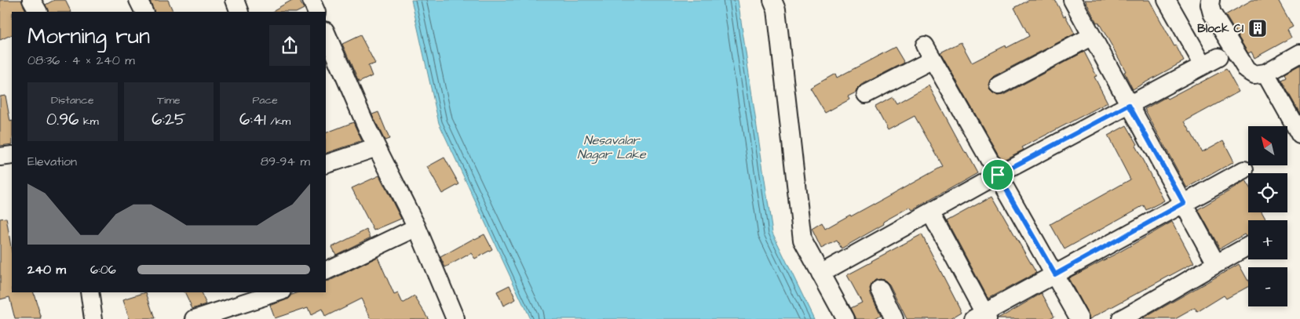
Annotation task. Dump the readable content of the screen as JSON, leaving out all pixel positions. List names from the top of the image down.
{
  "water": ["Nesavalar Nagar Lake"],
  "places": {
    "building": ["Block C1"]
  },
  "north": "top left",
  "page": {
    "heading": ["Morning run", "08:36 · 4 × 240 m"],
    "stats": [
      ["Distance", "0.96 km"],
      ["Time", "6:25"],
      ["Pace", "6:41 /km"]
    ],
    "map_buttons": ["+", "−"],
    "chart": ["Elevation", "89–94 m"],
    "list": [
      {
        "name": "240 m",
        "note": "6:06"
      }
    ]
  }
}
